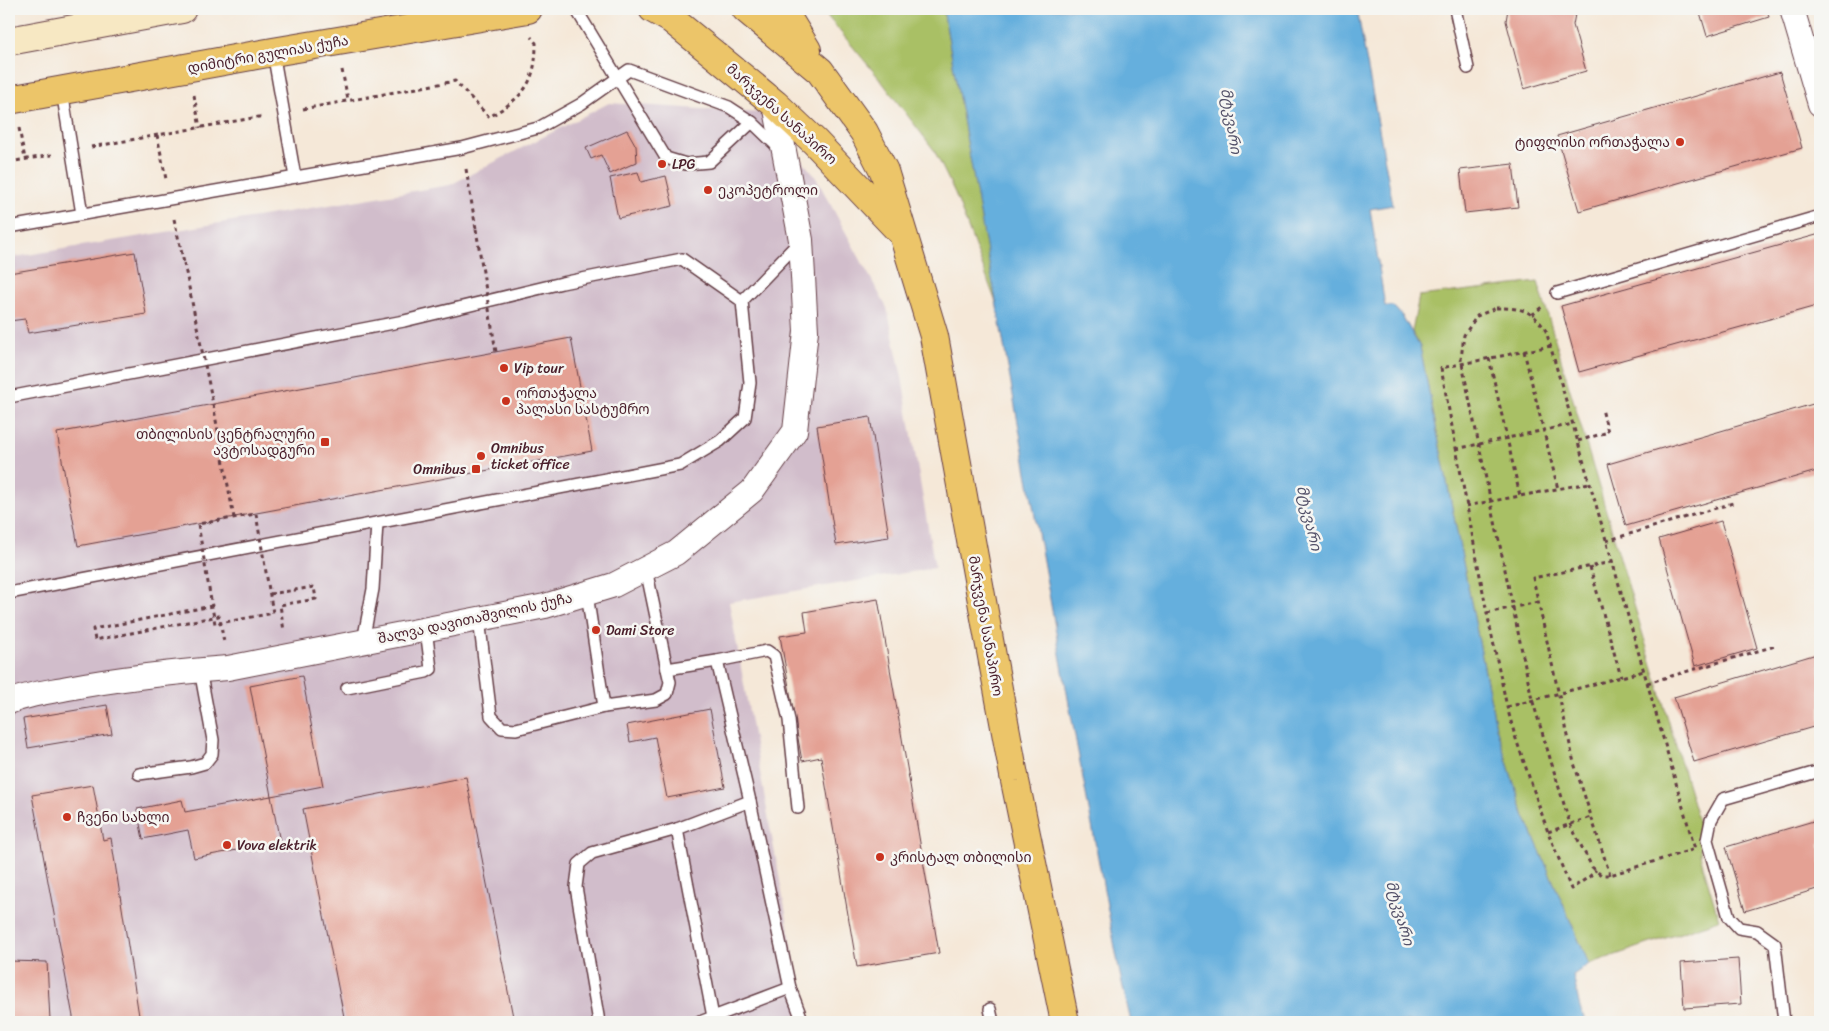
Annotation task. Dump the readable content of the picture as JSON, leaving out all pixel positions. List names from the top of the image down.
{
  "streets": {
    "highway": ["დიმიტრი გულიას ქუჩა", "მარჯვენა სანაპირო"],
    "street": ["შალვა დავითაშვილის ქუჩა"]
  },
  "crossings": [
    ["მარჯვენა სანაპირო", "შალვა დავითაშვილის ქუჩა"]
  ],
  "water": ["მტკვარი"],
  "places": {
    "other": [
      "ტიფლისი ორთაჭალა",
      "LPG",
      "ეკოპეტროლი",
      "Vip tour",
      "ორთაჭალა პალასი სასტუმრო",
      "Omnibus ticket office",
      "Dami Store",
      "ჩვენი სახლი",
      "Vova elektrik",
      "კრისტალ თბილისი"
    ],
    "transit": ["თბილისის ცენტრალური ავტოსადგური", "Omnibus"]
  }
}
